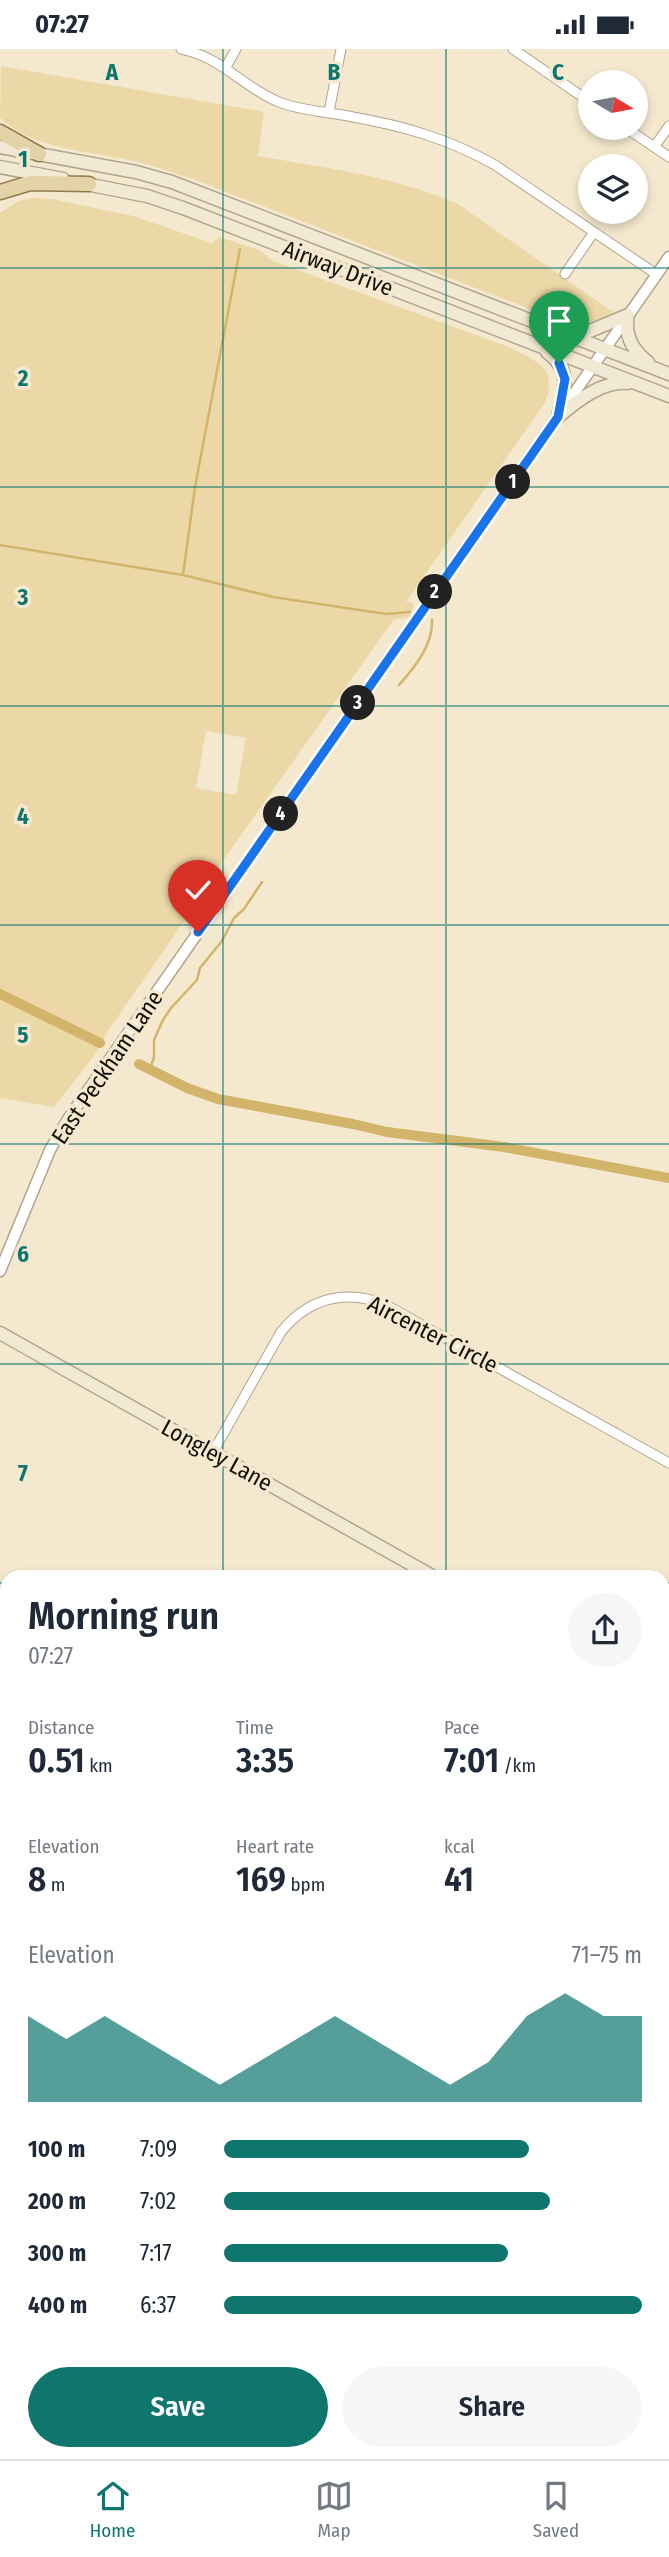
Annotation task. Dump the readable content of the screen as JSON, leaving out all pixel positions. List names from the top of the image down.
{
  "streets": {
    "main road": ["Airway Drive", "Longley Lane"],
    "street": ["East Peckham Lane", "Aircenter Circle"]
  },
  "crossings": [
    ["Airway Drive", "East Peckham Lane"],
    ["Aircenter Circle", "Longley Lane"]
  ],
  "north": "right",
  "page": {
    "status": "07:27",
    "pins": [
      "1",
      "2",
      "3",
      "4"
    ],
    "heading": ["Morning run", "07:27"],
    "stats": [
      ["Distance", "0.51 km"],
      ["Time", "3:35"],
      ["Pace", "7:01 /km"],
      ["Elevation", "8 m"],
      ["Heart rate", "169 bpm"],
      ["kcal", "41"]
    ],
    "chart": ["Elevation", "71–75 m"],
    "list": [
      {
        "name": "100 m",
        "note": "7:09"
      },
      {
        "name": "200 m",
        "note": "7:02"
      },
      {
        "name": "300 m",
        "note": "7:17"
      },
      {
        "name": "400 m",
        "note": "6:37"
      }
    ],
    "buttons": ["Save", "Share"],
    "tabs": ["Home", "Map", "Saved"]
  },
  "grid": {
    "columns": ["A", "B", "C"],
    "rows": [
      "1",
      "2",
      "3",
      "4",
      "5",
      "6",
      "7"
    ]
  }
}
